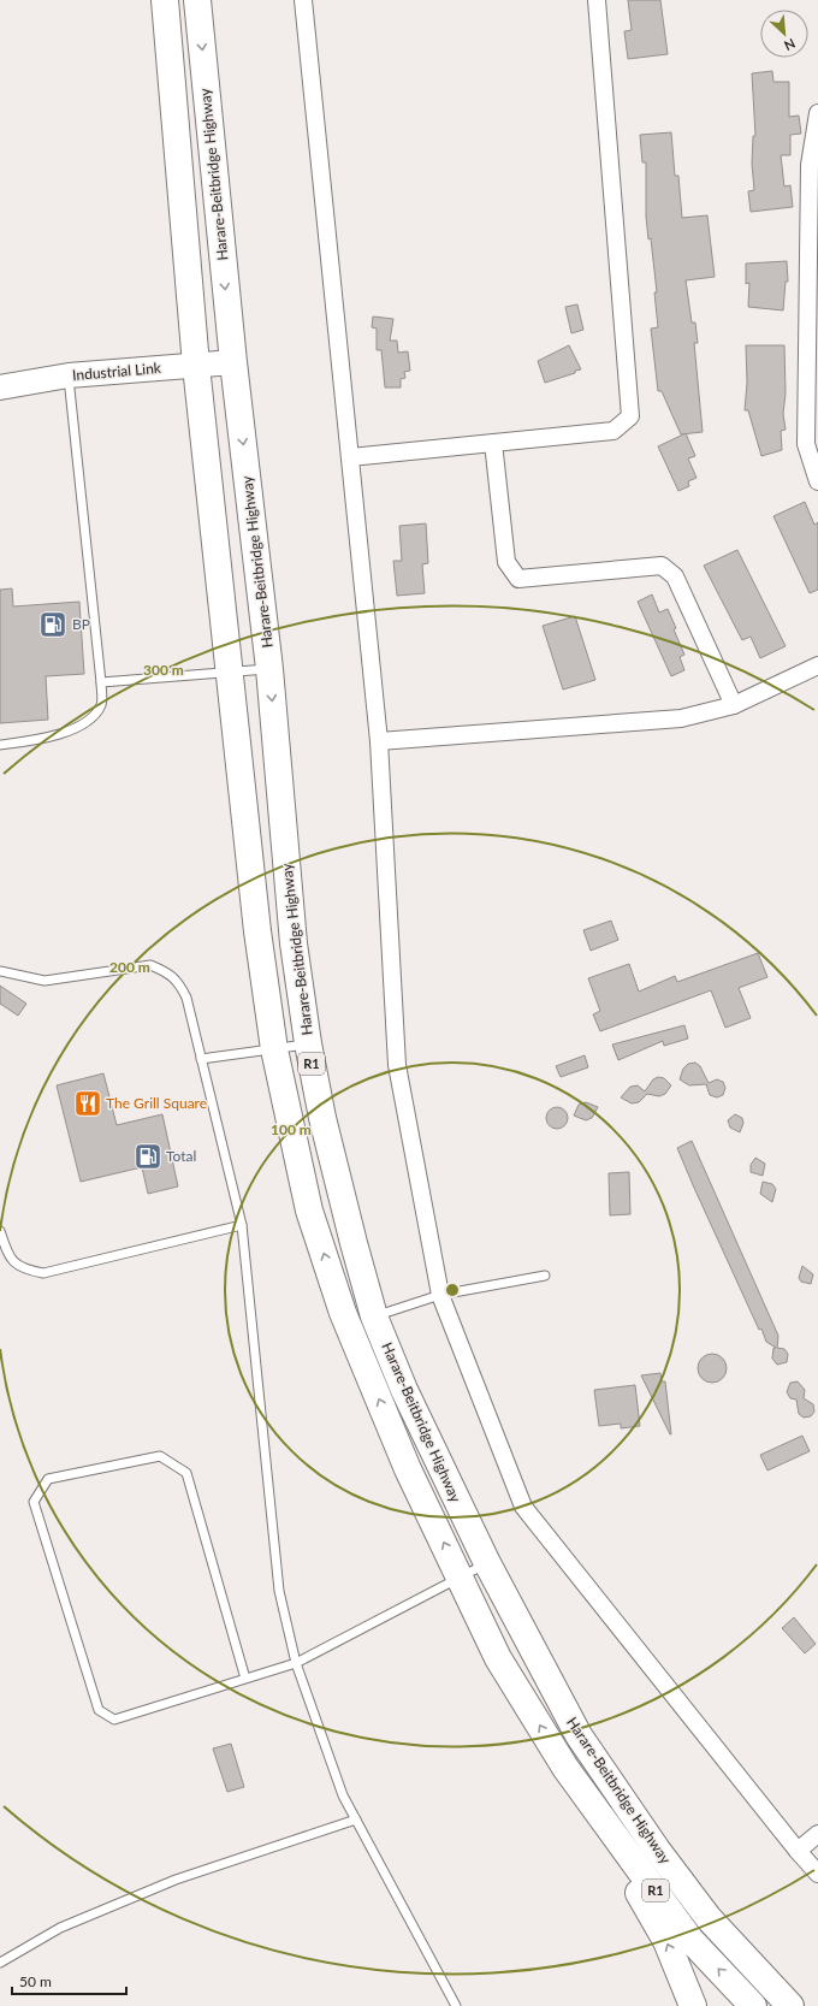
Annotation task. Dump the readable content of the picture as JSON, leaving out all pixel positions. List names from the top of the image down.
{
  "streets": {
    "highway": ["Harare-Beitbridge Highway", "R1"],
    "street": ["Industrial Link"]
  },
  "crossings": [
    ["Harare-Beitbridge Highway", "Industrial Link"],
    ["Harare-Beitbridge Highway", "R1"]
  ],
  "places": {
    "fuel station": ["BP", "Total"],
    "restaurant": ["The Grill Square"]
  },
  "scale_bar": "50 m",
  "north": "bottom right",
  "rings": ["300 m", "200 m", "100 m"]
}
